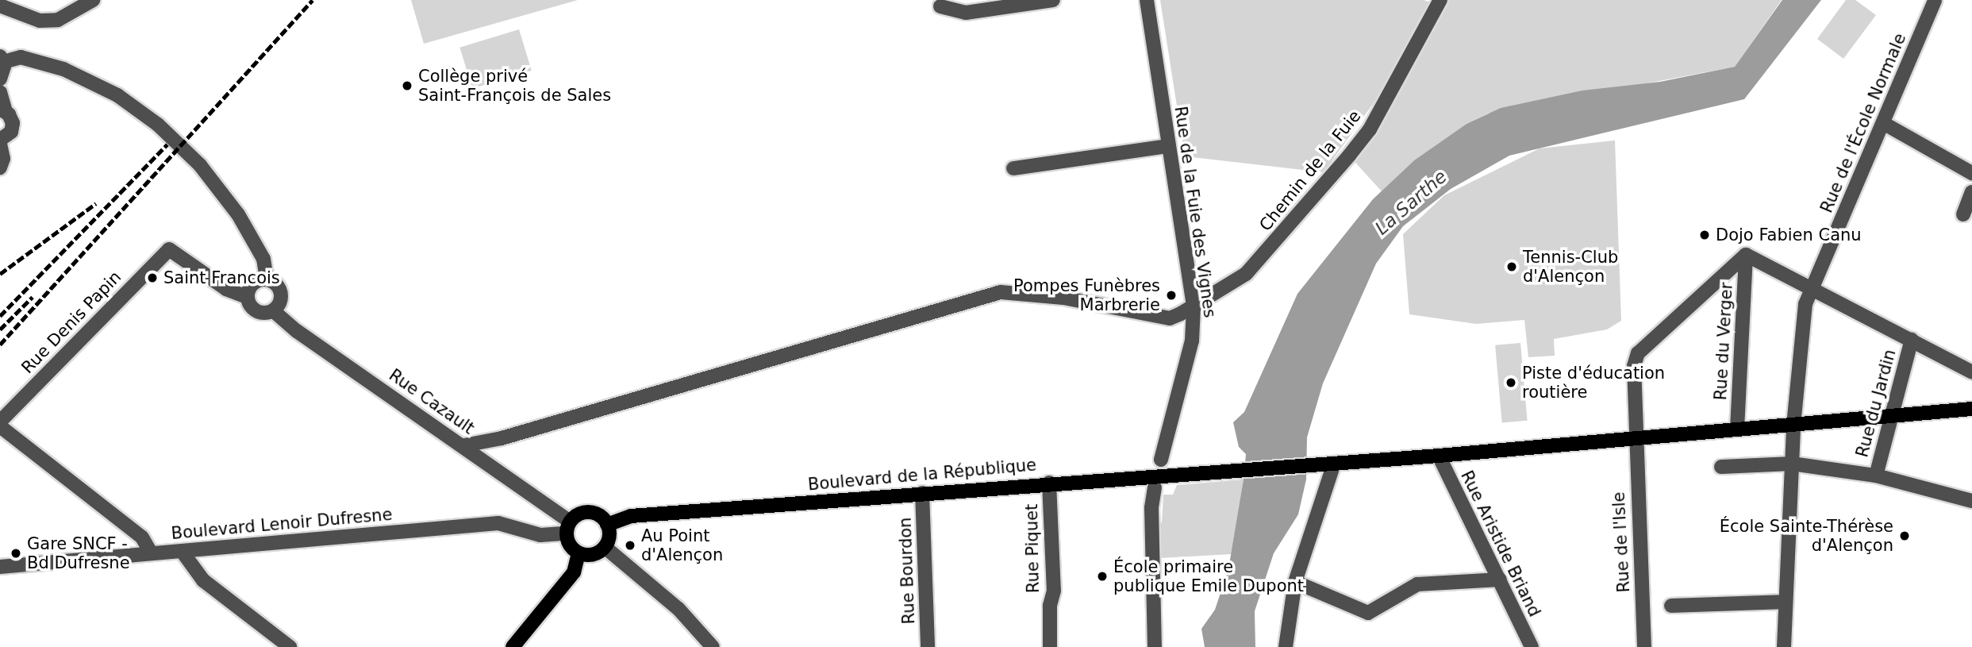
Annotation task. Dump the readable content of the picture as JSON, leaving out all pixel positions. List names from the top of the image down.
{
  "streets": {
    "main road": ["Boulevard de la République"],
    "street": [
      "Rue de l'École Normale",
      "Chemin de la Fuie",
      "Rue de la Fuie des Vignes",
      "Rue Denis Papin",
      "Rue du Verger",
      "Rue Cazault",
      "Rue du Jardin",
      "Boulevard Lenoir Dufresne",
      "Rue de l'Isle",
      "Rue Aristide Briand",
      "Rue Piquet",
      "Rue Bourdon"
    ]
  },
  "crossings": [
    ["Chemin de la Fuie", "Rue de la Fuie des Vignes"],
    ["Chemin de la Fuie", "Rue Cazault"],
    ["Rue Denis Papin", "Rue Cazault"],
    ["Rue du Verger", "Rue de l'Isle"],
    ["Rue Cazault", "Boulevard de la République"],
    ["Rue Cazault", "Boulevard Lenoir Dufresne"],
    ["Boulevard de la République", "Boulevard Lenoir Dufresne"],
    ["Boulevard de la République", "Rue Piquet"],
    ["Boulevard de la République", "Rue Bourdon"]
  ],
  "water": ["La Sarthe"],
  "places": [
    "Collège privé Saint-François de Sales",
    "Dojo Fabien Canu",
    "Tennis-Club d'Alençon",
    "Saint Francois",
    "Pompes Funèbres Marbrerie",
    "Piste d'éducation routière",
    "École Sainte-Thérèse d'Alençon",
    "Au Point d'Alençon",
    "Gare SNCF - Bd Dufresne",
    "École primaire publique Emile Dupont"
  ]
}
